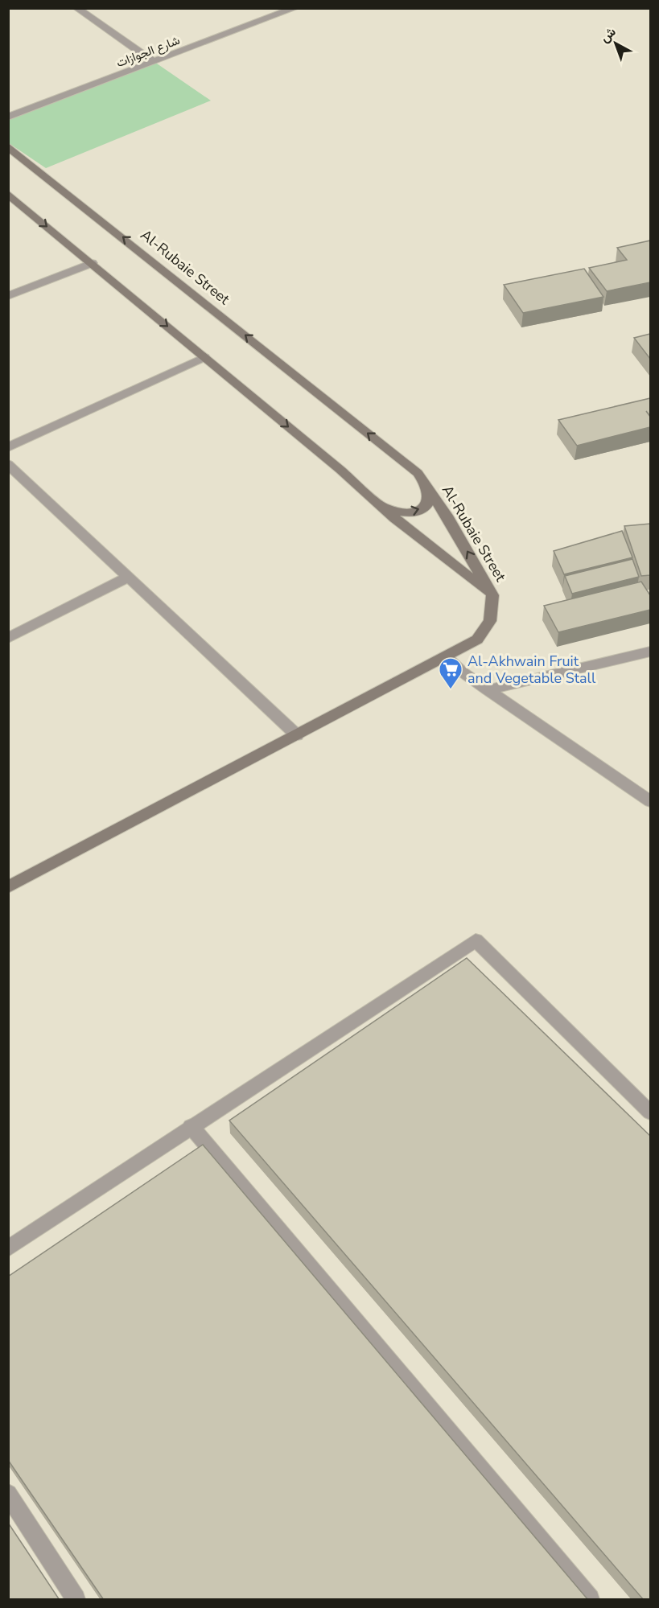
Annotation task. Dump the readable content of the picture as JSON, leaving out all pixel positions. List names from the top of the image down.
{
  "streets": {
    "street": ["شارع الجوازات", "Al-Rubaie Street"]
  },
  "places": {
    "supermarket": ["Al-Akhwain Fruit and Vegetable Stall"]
  },
  "north": "top left"
}
